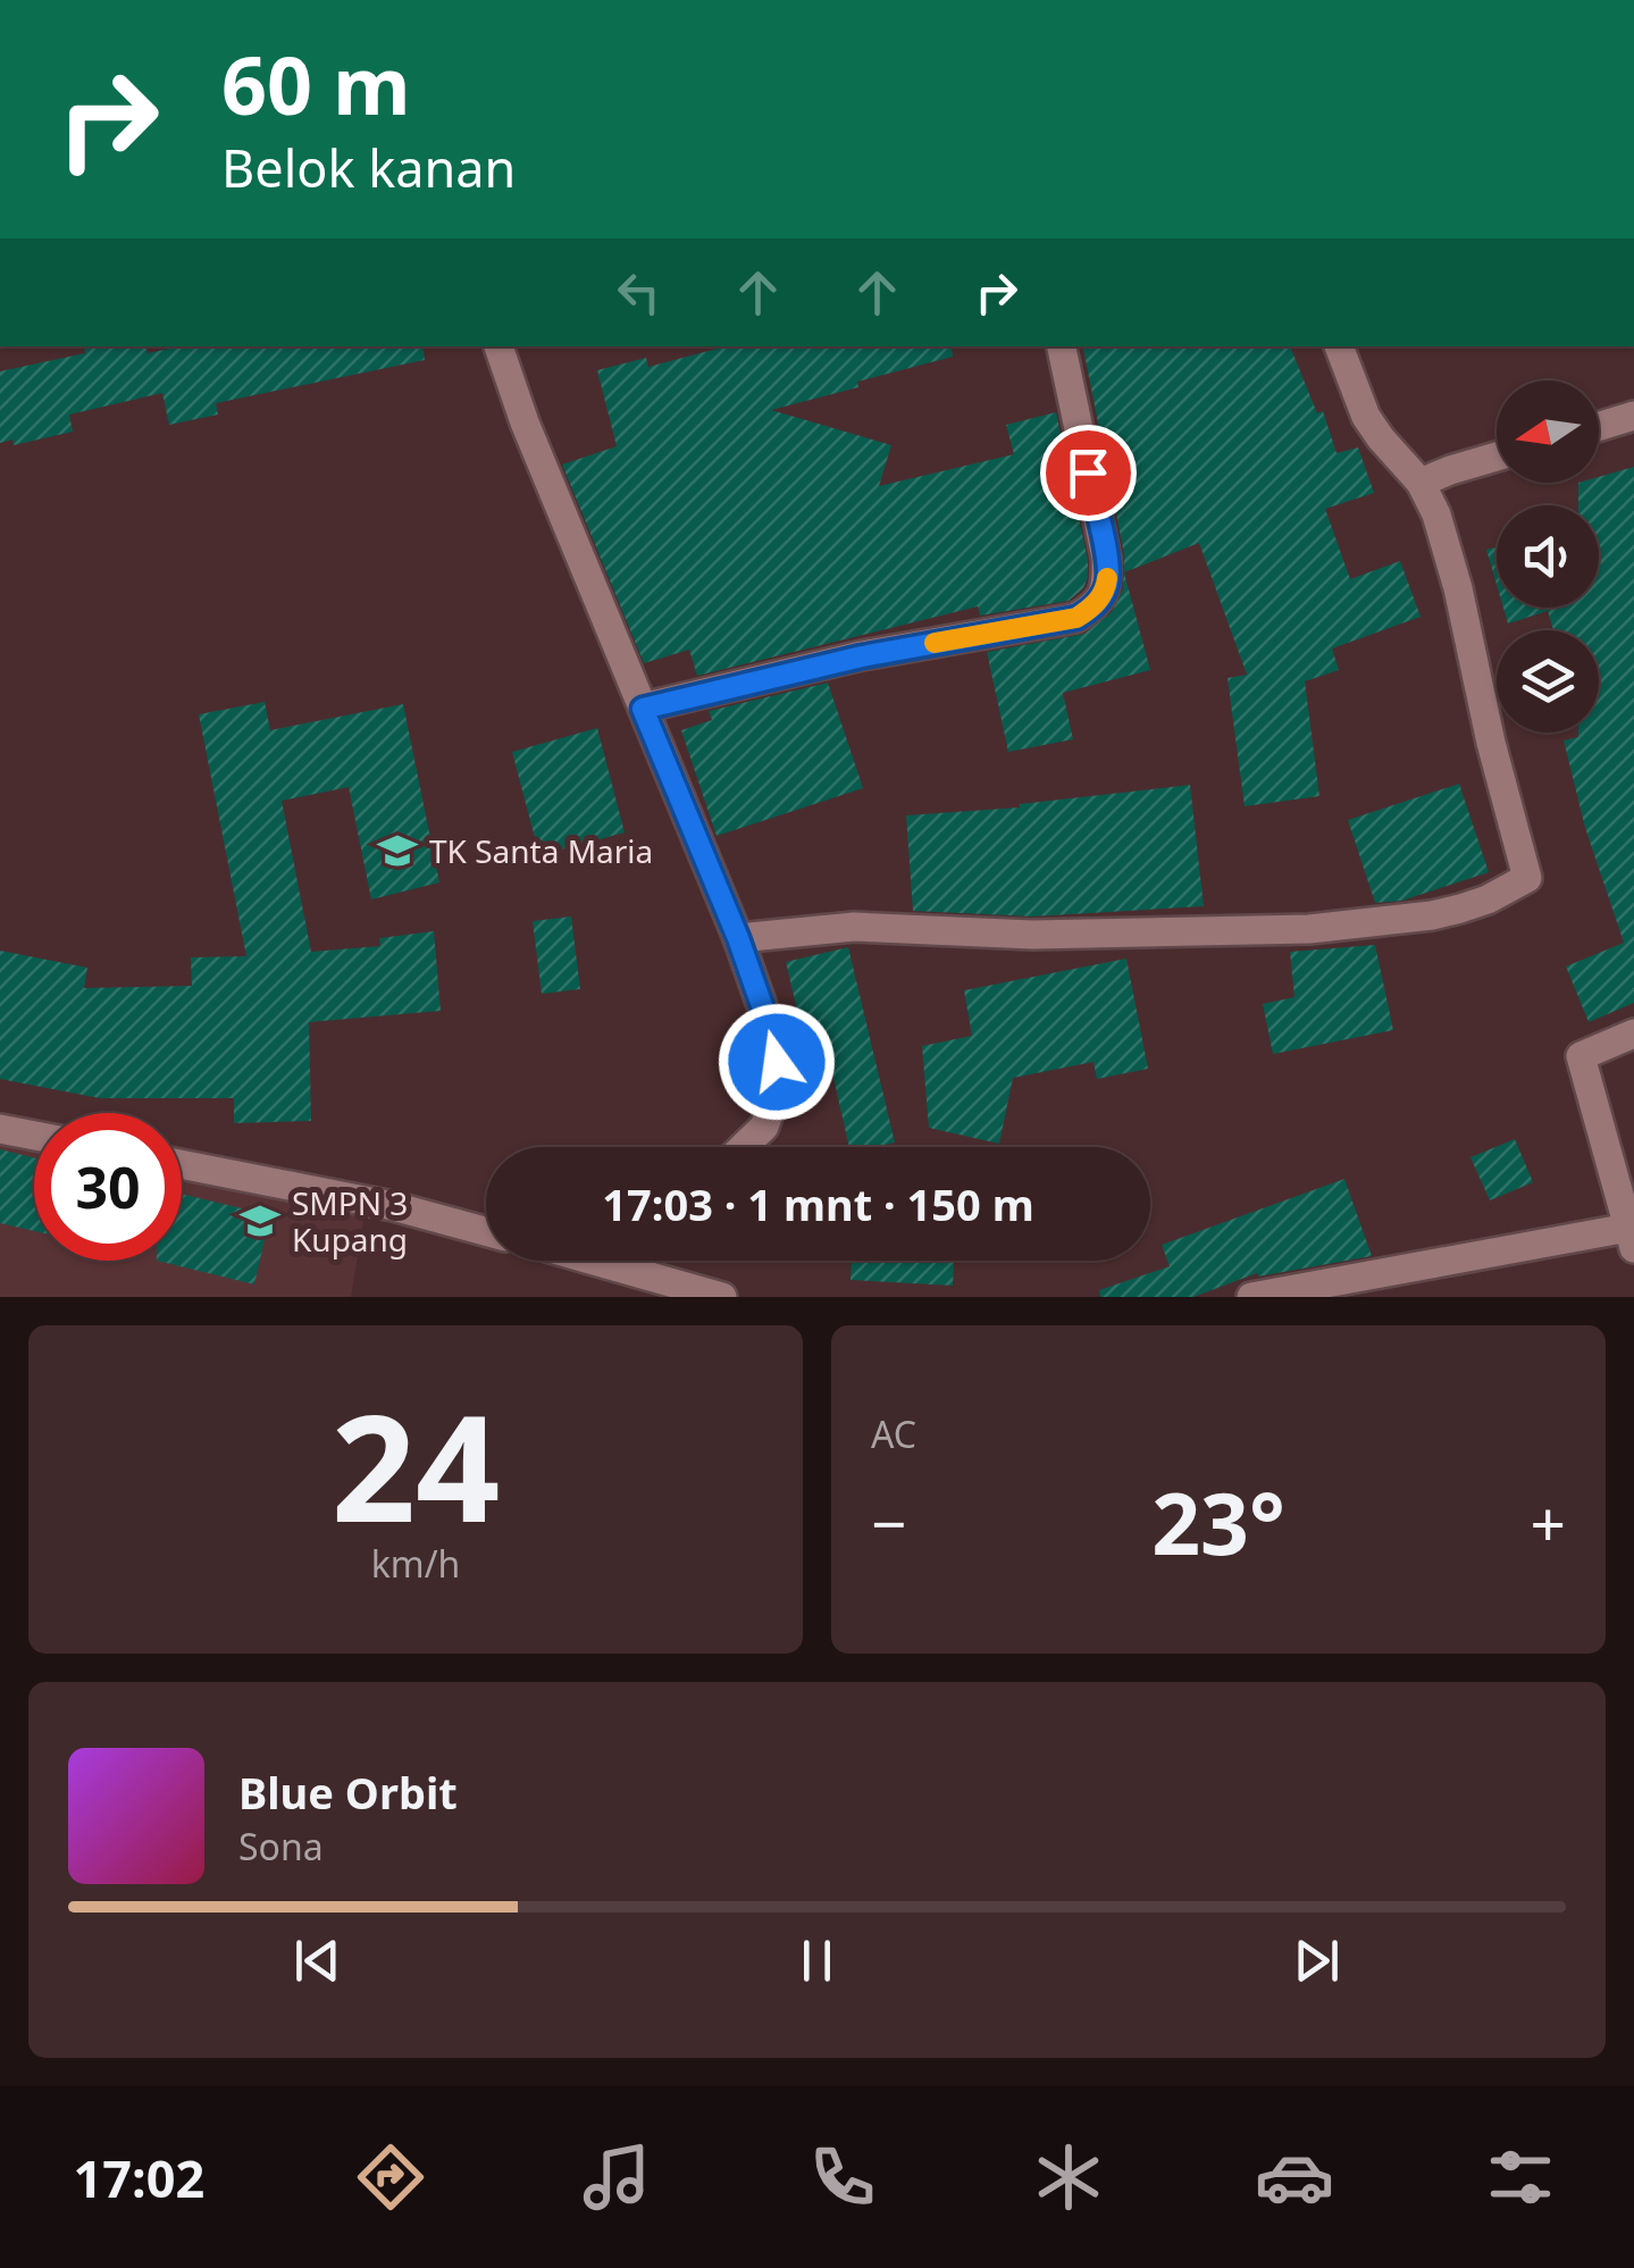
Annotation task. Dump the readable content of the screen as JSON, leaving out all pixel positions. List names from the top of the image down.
{
  "places": {
    "school or university": ["TK Santa Maria", "SMPN 3 Kupang"]
  },
  "north": "left",
  "page": {
    "turn": ["60 m", "Belok kanan"],
    "limit": "30",
    "trip": "17:03 · 1 mnt · 150 m",
    "tile": [
      ["24", "km/h"],
      "AC"
    ],
    "heat": ["−", "23°", "+"],
    "song": ["Blue Orbit", "Sona"],
    "tabs": "17:02"
  }
}
